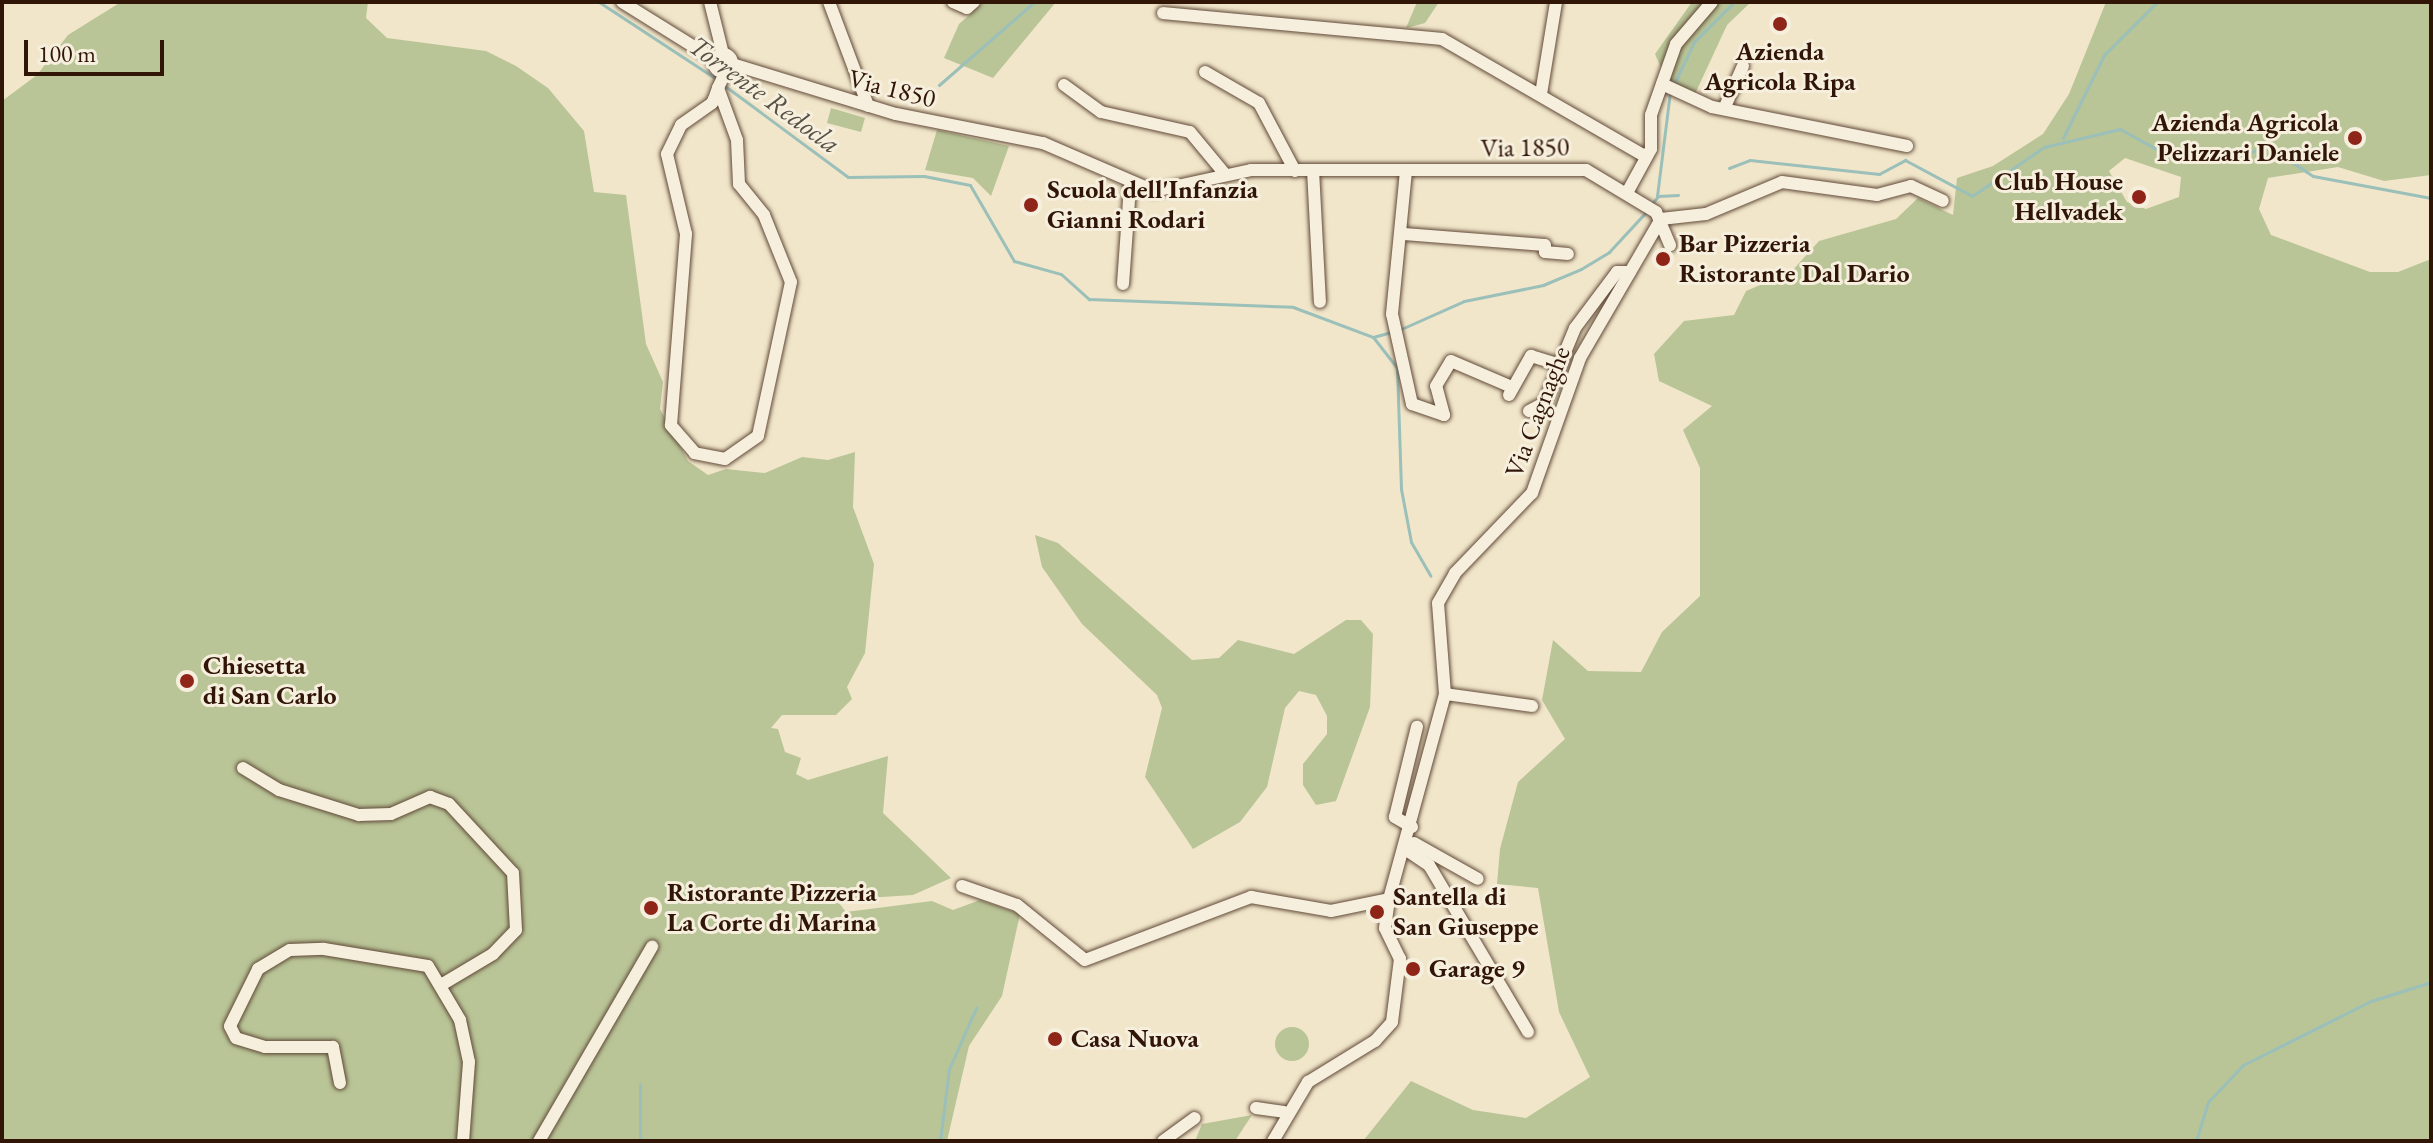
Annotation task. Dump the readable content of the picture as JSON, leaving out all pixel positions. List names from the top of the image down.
{
  "streets": {
    "street": ["Via 1850", "Via Cagnaghe"]
  },
  "crossings": [
    ["Via 1850", "Via Cagnaghe"]
  ],
  "water": ["Torrente Redocla"],
  "places": [
    "Azienda Agricola Ripa",
    "Azienda Agricola Pelizzari Daniele",
    "Club House Hellvadek",
    "Scuola dell'Infanzia Gianni Rodari",
    "Bar Pizzeria Ristorante Dal Dario",
    "Chiesetta di San Carlo",
    "Ristorante Pizzeria La Corte di Marina",
    "Santella di San Giuseppe",
    "Garage 9",
    "Casa Nuova"
  ],
  "scale_bar": "100 m"
}
